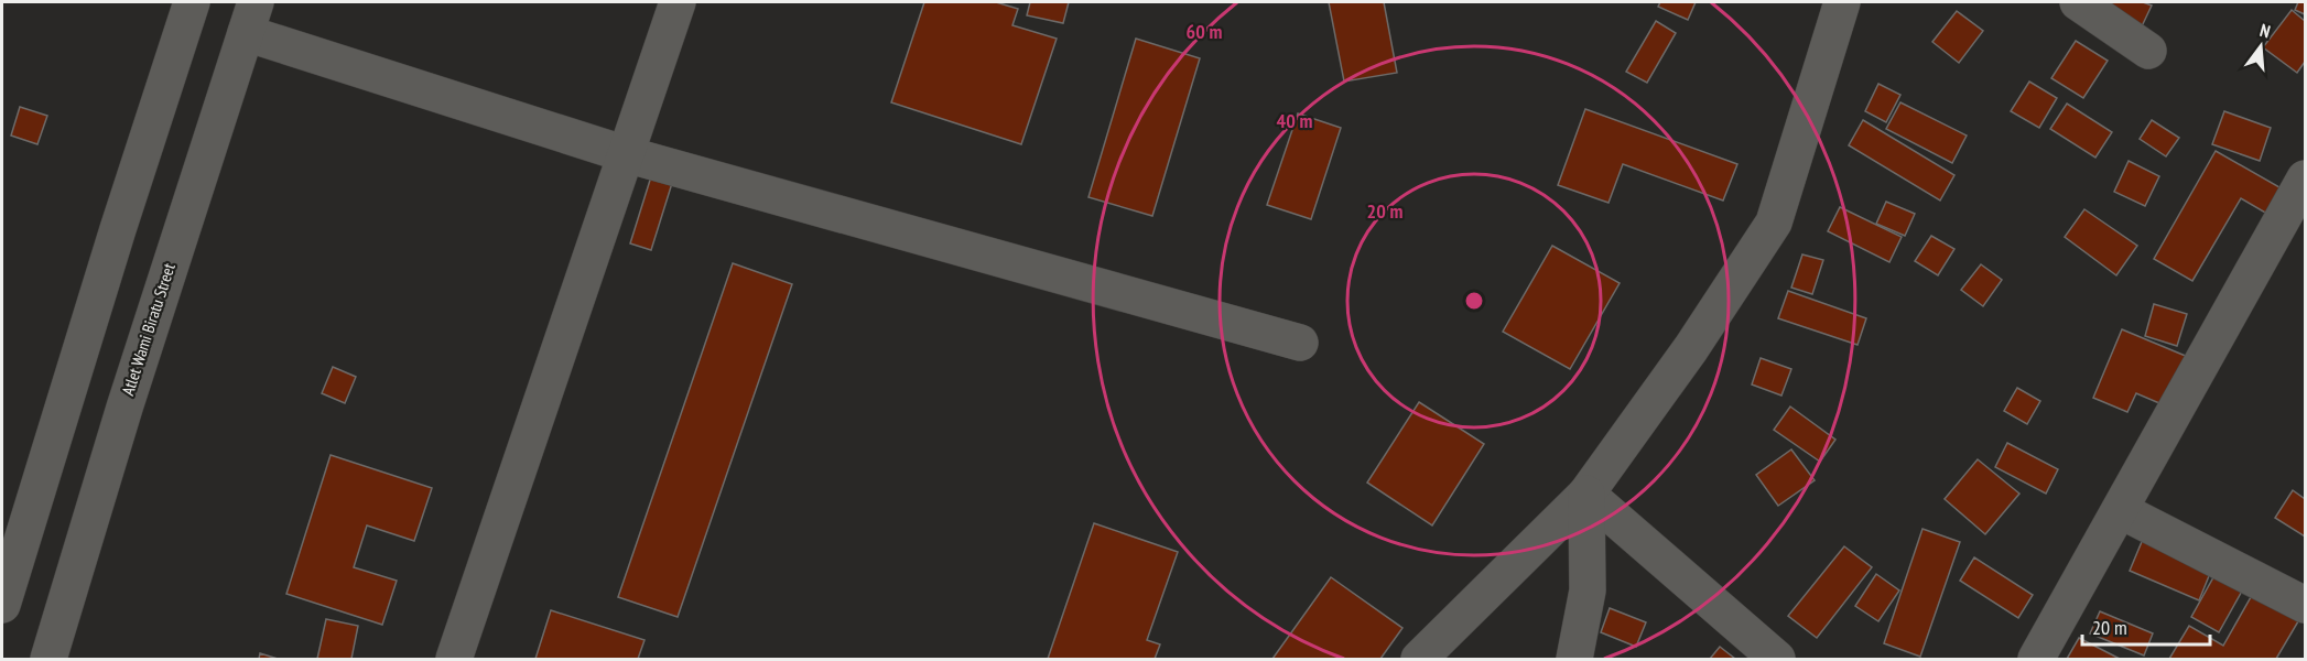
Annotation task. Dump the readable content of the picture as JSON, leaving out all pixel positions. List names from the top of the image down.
{
  "streets": {
    "street": ["Atlet Wami Biratu Street"]
  },
  "scale_bar": "20 m",
  "north": "top",
  "rings": ["60 m", "40 m", "20 m"]
}
